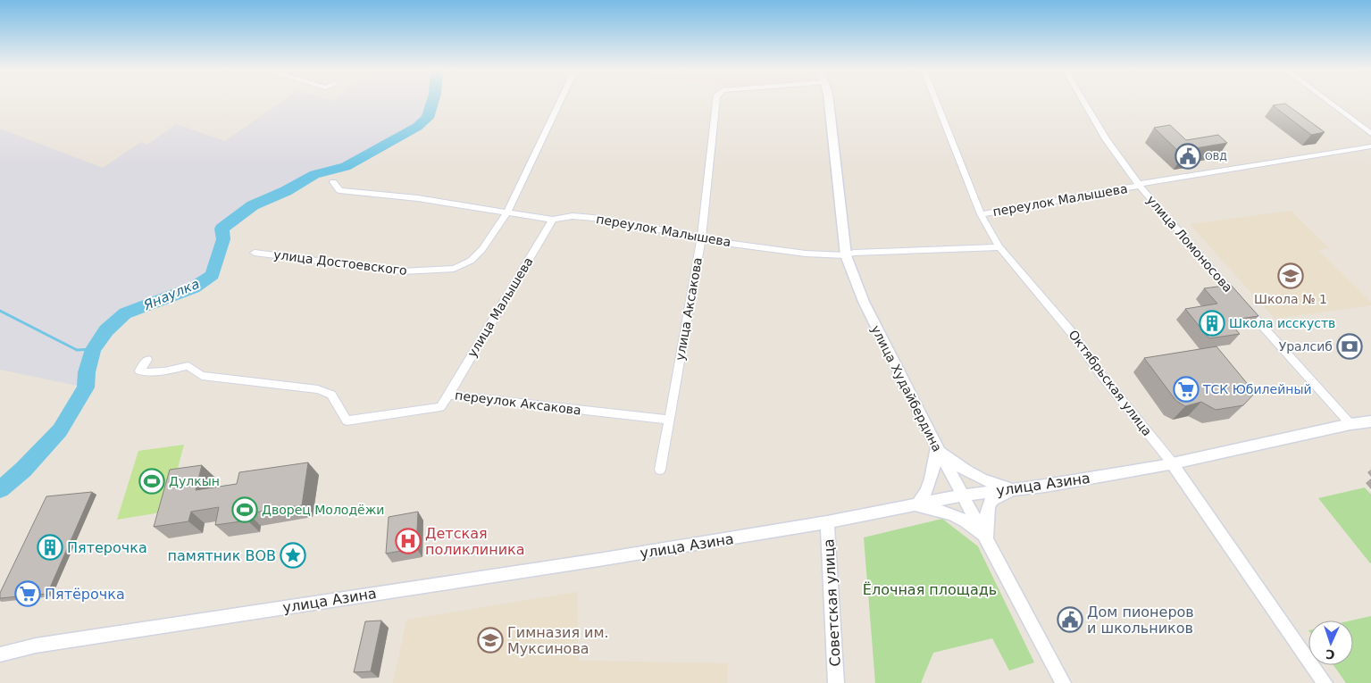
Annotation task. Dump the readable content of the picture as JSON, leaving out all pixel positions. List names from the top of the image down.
{
  "streets": {
    "street": [
      "переулок Малышева",
      "улица Ломоносова",
      "улица Достоевского",
      "улица Малышева",
      "улица Аксакова",
      "Октябрьская улица",
      "улица Худайбердина",
      "переулок Аксакова",
      "улица Азина",
      "Советская улица"
    ]
  },
  "crossings": [
    ["переулок Малышева", "улица Ломоносова"],
    ["переулок Малышева", "улица Достоевского"],
    ["переулок Малышева", "улица Малышева"],
    ["переулок Малышева", "улица Аксакова"],
    ["переулок Малышева", "Октябрьская улица"],
    ["переулок Малышева", "улица Худайбердина"],
    ["улица Малышева", "переулок Аксакова"],
    ["улица Аксакова", "переулок Аксакова"],
    ["Октябрьская улица", "улица Азина"],
    ["улица Худайбердина", "улица Азина"],
    ["улица Азина", "Советская улица"]
  ],
  "water": ["Янаулка"],
  "parks": ["Ёлочная площадь"],
  "places": {
    "public building": ["ОВД", "Дом пионеров и школьников"],
    "school or university": ["Школа № 1", "Гимназия им. Муксинова"],
    "building": ["Школа исскуств", "Пятерочка"],
    "bank": ["Уралсиб"],
    "supermarket": ["ТСК Юбилейный", "Пятёрочка"],
    "sports": ["Дулкын", "Дворец Молодёжи"],
    "hospital": ["Детская поликлиника"],
    "place": ["памятник ВОВ"]
  },
  "north": "bottom"
}
